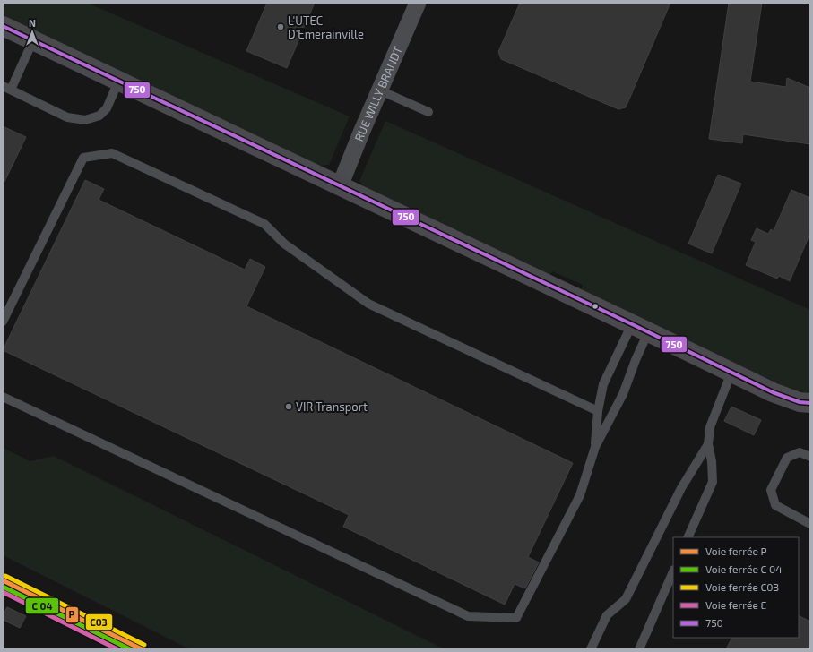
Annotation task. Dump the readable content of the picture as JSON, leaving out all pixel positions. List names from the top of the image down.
{
  "streets": {
    "street": ["RUE WILLY BRANDT"]
  },
  "places": ["L'UTEC D'Emerainville", "VIR Transport"],
  "lines": [
    "transit line 750",
    "rail line C03",
    "rail line P",
    "rail line E"
  ],
  "legend": [
    "Voie ferrée P",
    "Voie ferrée C 04",
    "Voie ferrée C03",
    "Voie ferrée E",
    "750"
  ],
  "north": "top"
}
